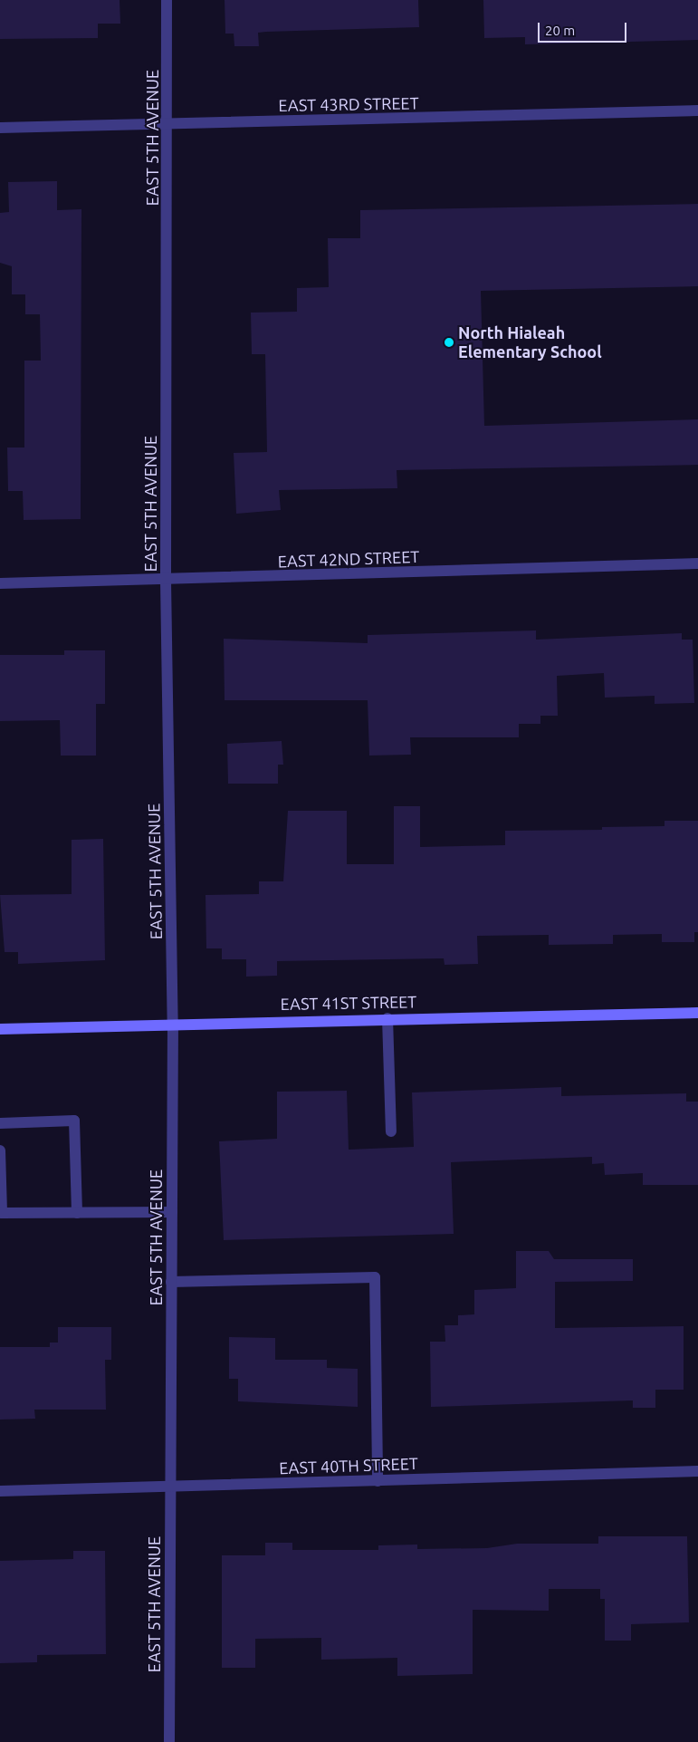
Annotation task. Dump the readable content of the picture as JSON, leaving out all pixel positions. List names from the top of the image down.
{
  "streets": {
    "street": [
      "EAST 43RD STREET",
      "EAST 5TH AVENUE",
      "EAST 42ND STREET",
      "EAST 41ST STREET",
      "EAST 40TH STREET"
    ]
  },
  "crossings": [
    ["EAST 43RD STREET", "EAST 5TH AVENUE"],
    ["EAST 5TH AVENUE", "EAST 42ND STREET"],
    ["EAST 5TH AVENUE", "EAST 41ST STREET"],
    ["EAST 5TH AVENUE", "EAST 40TH STREET"]
  ],
  "places": ["North Hialeah Elementary School"],
  "scale_bar": "20 m"
}
